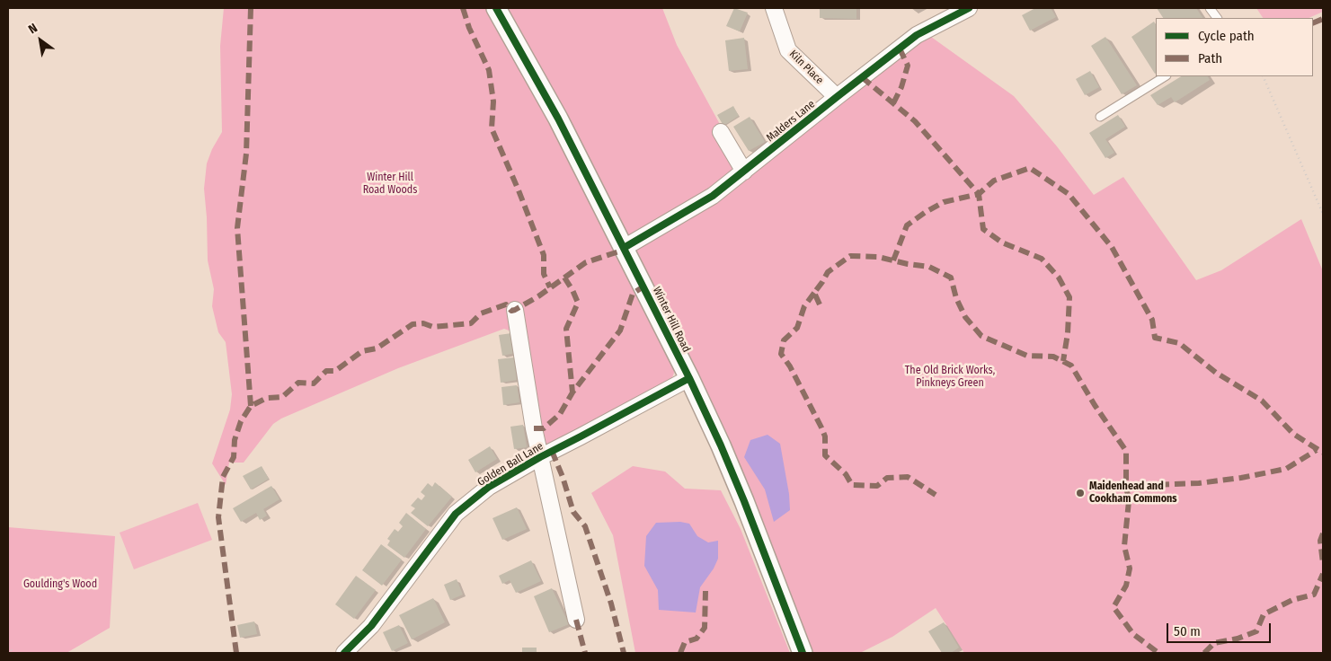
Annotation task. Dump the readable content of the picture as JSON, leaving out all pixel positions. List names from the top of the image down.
{
  "streets": {
    "street": [
      "Kiln Place",
      "Malders Lane",
      "Winter Hill Road",
      "Golden Ball Lane"
    ]
  },
  "crossings": [
    ["Kiln Place", "Malders Lane"],
    ["Malders Lane", "Winter Hill Road"],
    ["Winter Hill Road", "Golden Ball Lane"]
  ],
  "parks": ["Winter Hill Road Woods", "The Old Brick Works, Pinkneys Green", "Goulding's Wood"],
  "places": ["Maidenhead and Cookham Commons"],
  "legend": ["Cycle path", "Path"],
  "scale_bar": "50 m",
  "north": "top left"
}
